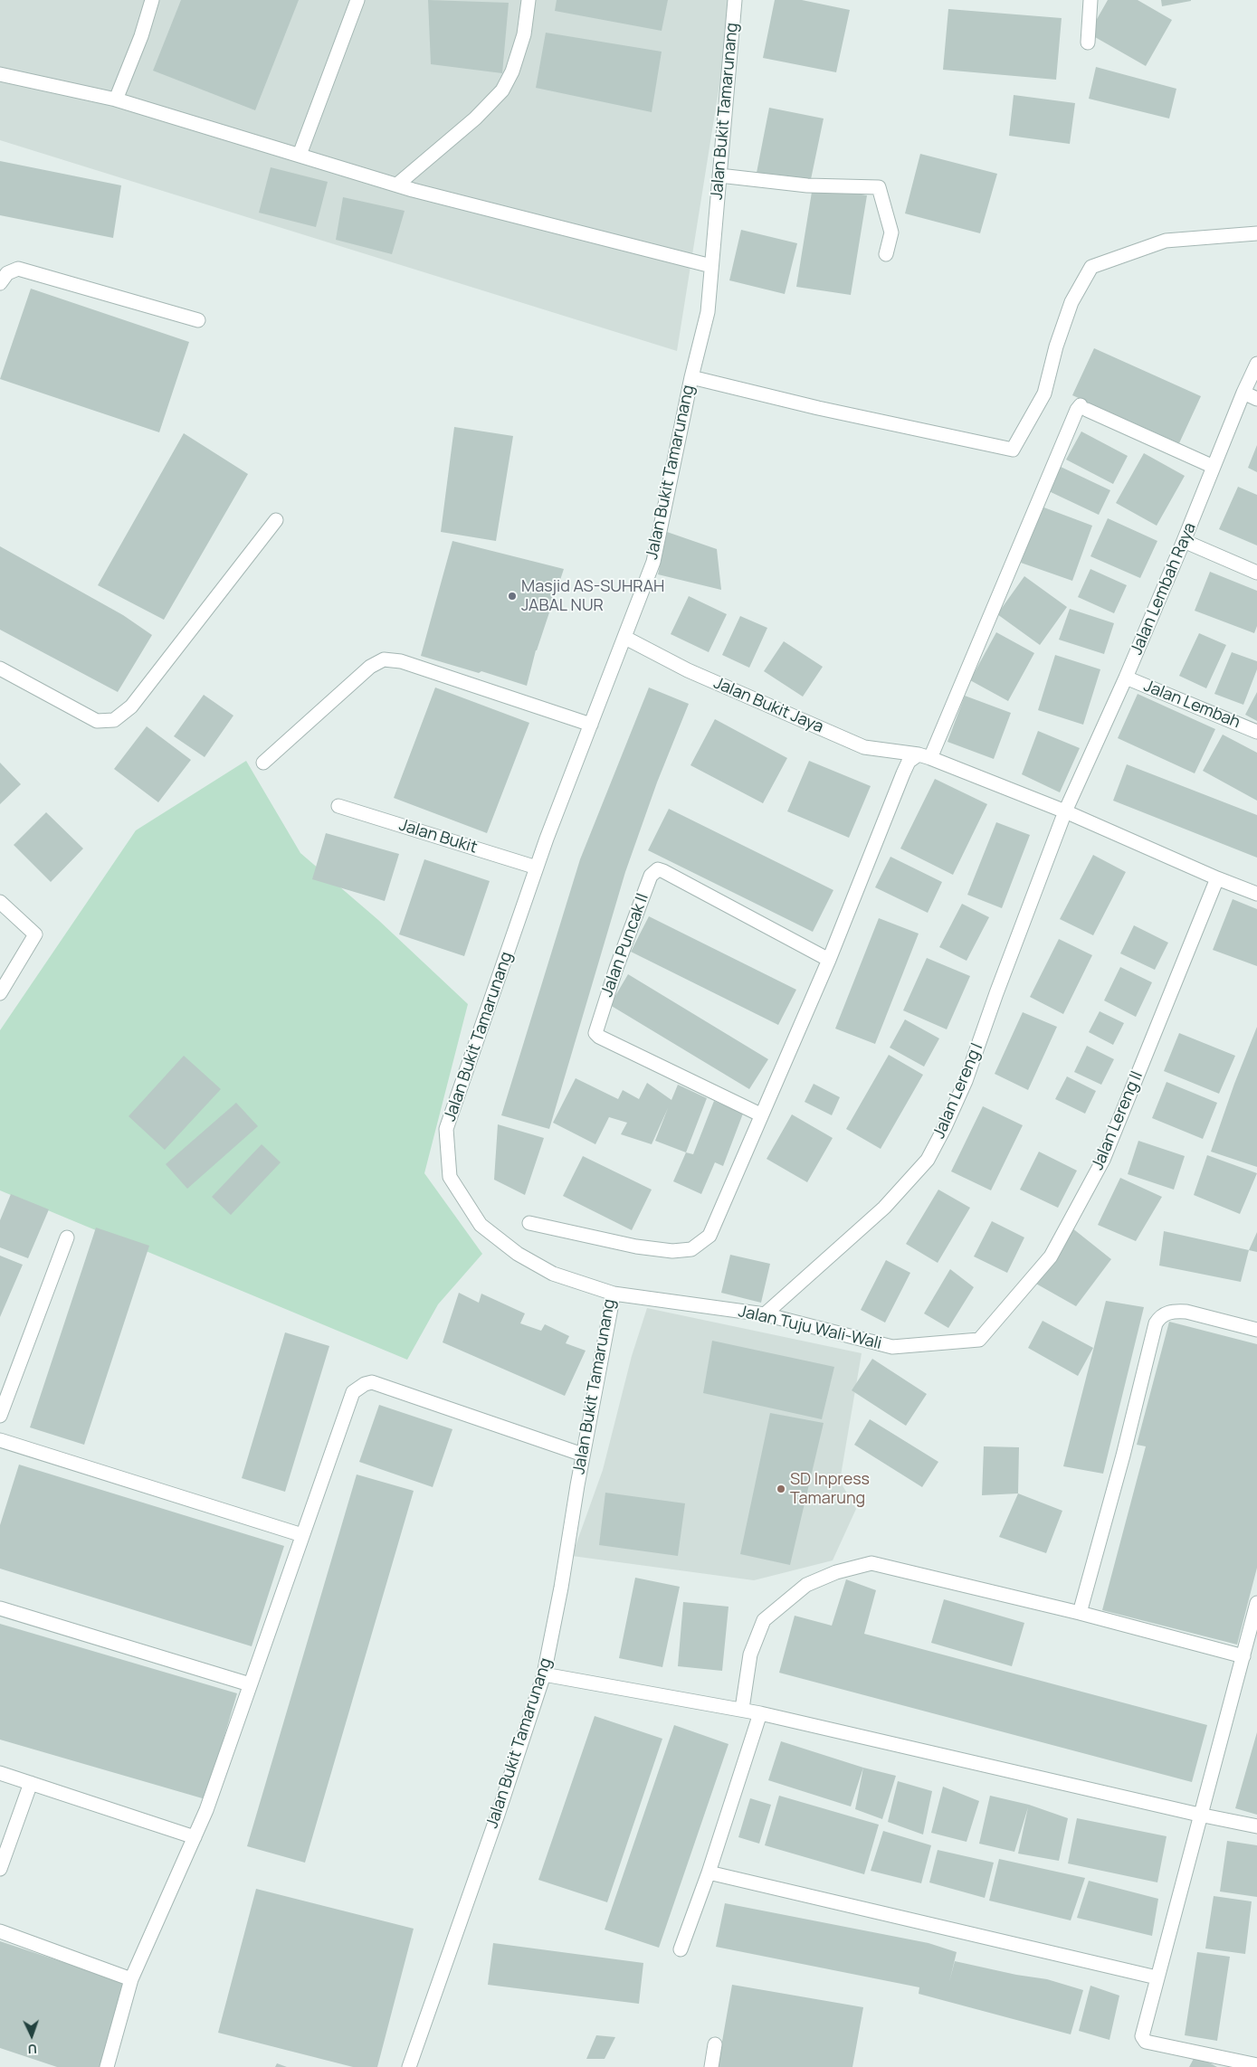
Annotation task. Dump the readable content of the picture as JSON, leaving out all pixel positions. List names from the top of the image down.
{
  "streets": {
    "street": [
      "Jalan Bukit Tamarunang",
      "Jalan Lembah Raya",
      "Jalan Lembah",
      "Jalan Bukit Jaya",
      "Jalan Bukit",
      "Jalan Puncak II",
      "Jalan Lereng I",
      "Jalan Lereng II",
      "Jalan Tuju Wali-Wali"
    ]
  },
  "crossings": [
    ["Jalan Bukit Tamarunang", "Jalan Bukit Jaya"],
    ["Jalan Bukit Tamarunang", "Jalan Bukit"],
    ["Jalan Bukit Tamarunang", "Jalan Tuju Wali-Wali"],
    ["Jalan Lembah Raya", "Jalan Lembah"],
    ["Jalan Lembah Raya", "Jalan Bukit Jaya"],
    ["Jalan Lembah Raya", "Jalan Lereng I"],
    ["Jalan Bukit Jaya", "Jalan Lereng I"],
    ["Jalan Bukit Jaya", "Jalan Lereng II"],
    ["Jalan Lereng I", "Jalan Tuju Wali-Wali"],
    ["Jalan Lereng II", "Jalan Tuju Wali-Wali"]
  ],
  "places": ["Masjid AS-SUHRAH JABAL NUR", "SD Inpress Tamarung"],
  "north": "bottom"
}
